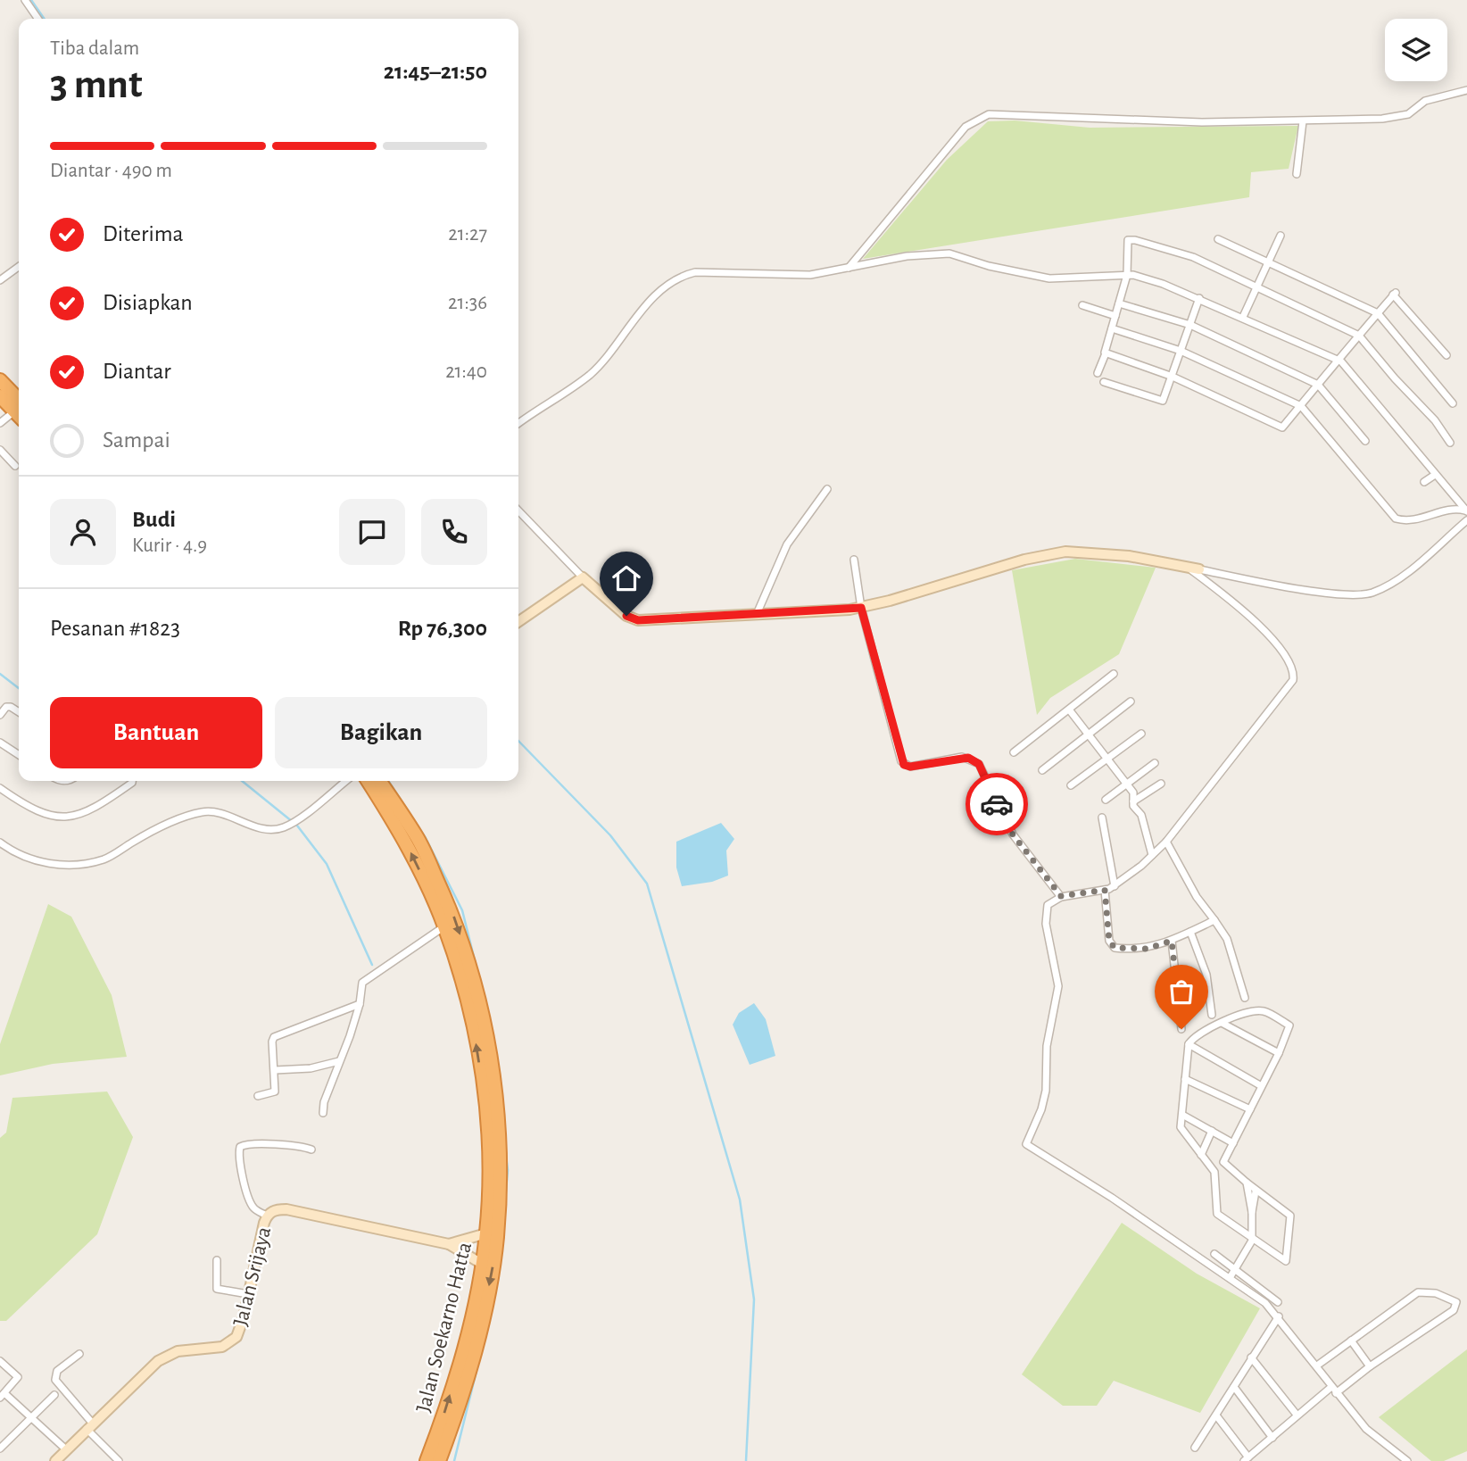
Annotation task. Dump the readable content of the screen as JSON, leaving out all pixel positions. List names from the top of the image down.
{
  "streets": {
    "highway": ["Jalan Soekarno Hatta"],
    "street": ["Jalan Srijaya"]
  },
  "crossings": [
    ["Jalan Srijaya", "Jalan Soekarno Hatta"]
  ],
  "page": {
    "heading": ["3 mnt", "Tiba dalam", "21:45–21:50"],
    "panel": [
      "Budi",
      "Kurir · 4.9",
      "Pesanan #1823",
      "Rp 76,300"
    ],
    "bar": "Diantar · 490 m",
    "list": [
      ["Diterima", "21:27"],
      ["Disiapkan", "21:36"],
      ["Diantar", "21:40"],
      "Sampai"
    ],
    "buttons": ["Bantuan", "Bagikan"]
  }
}
